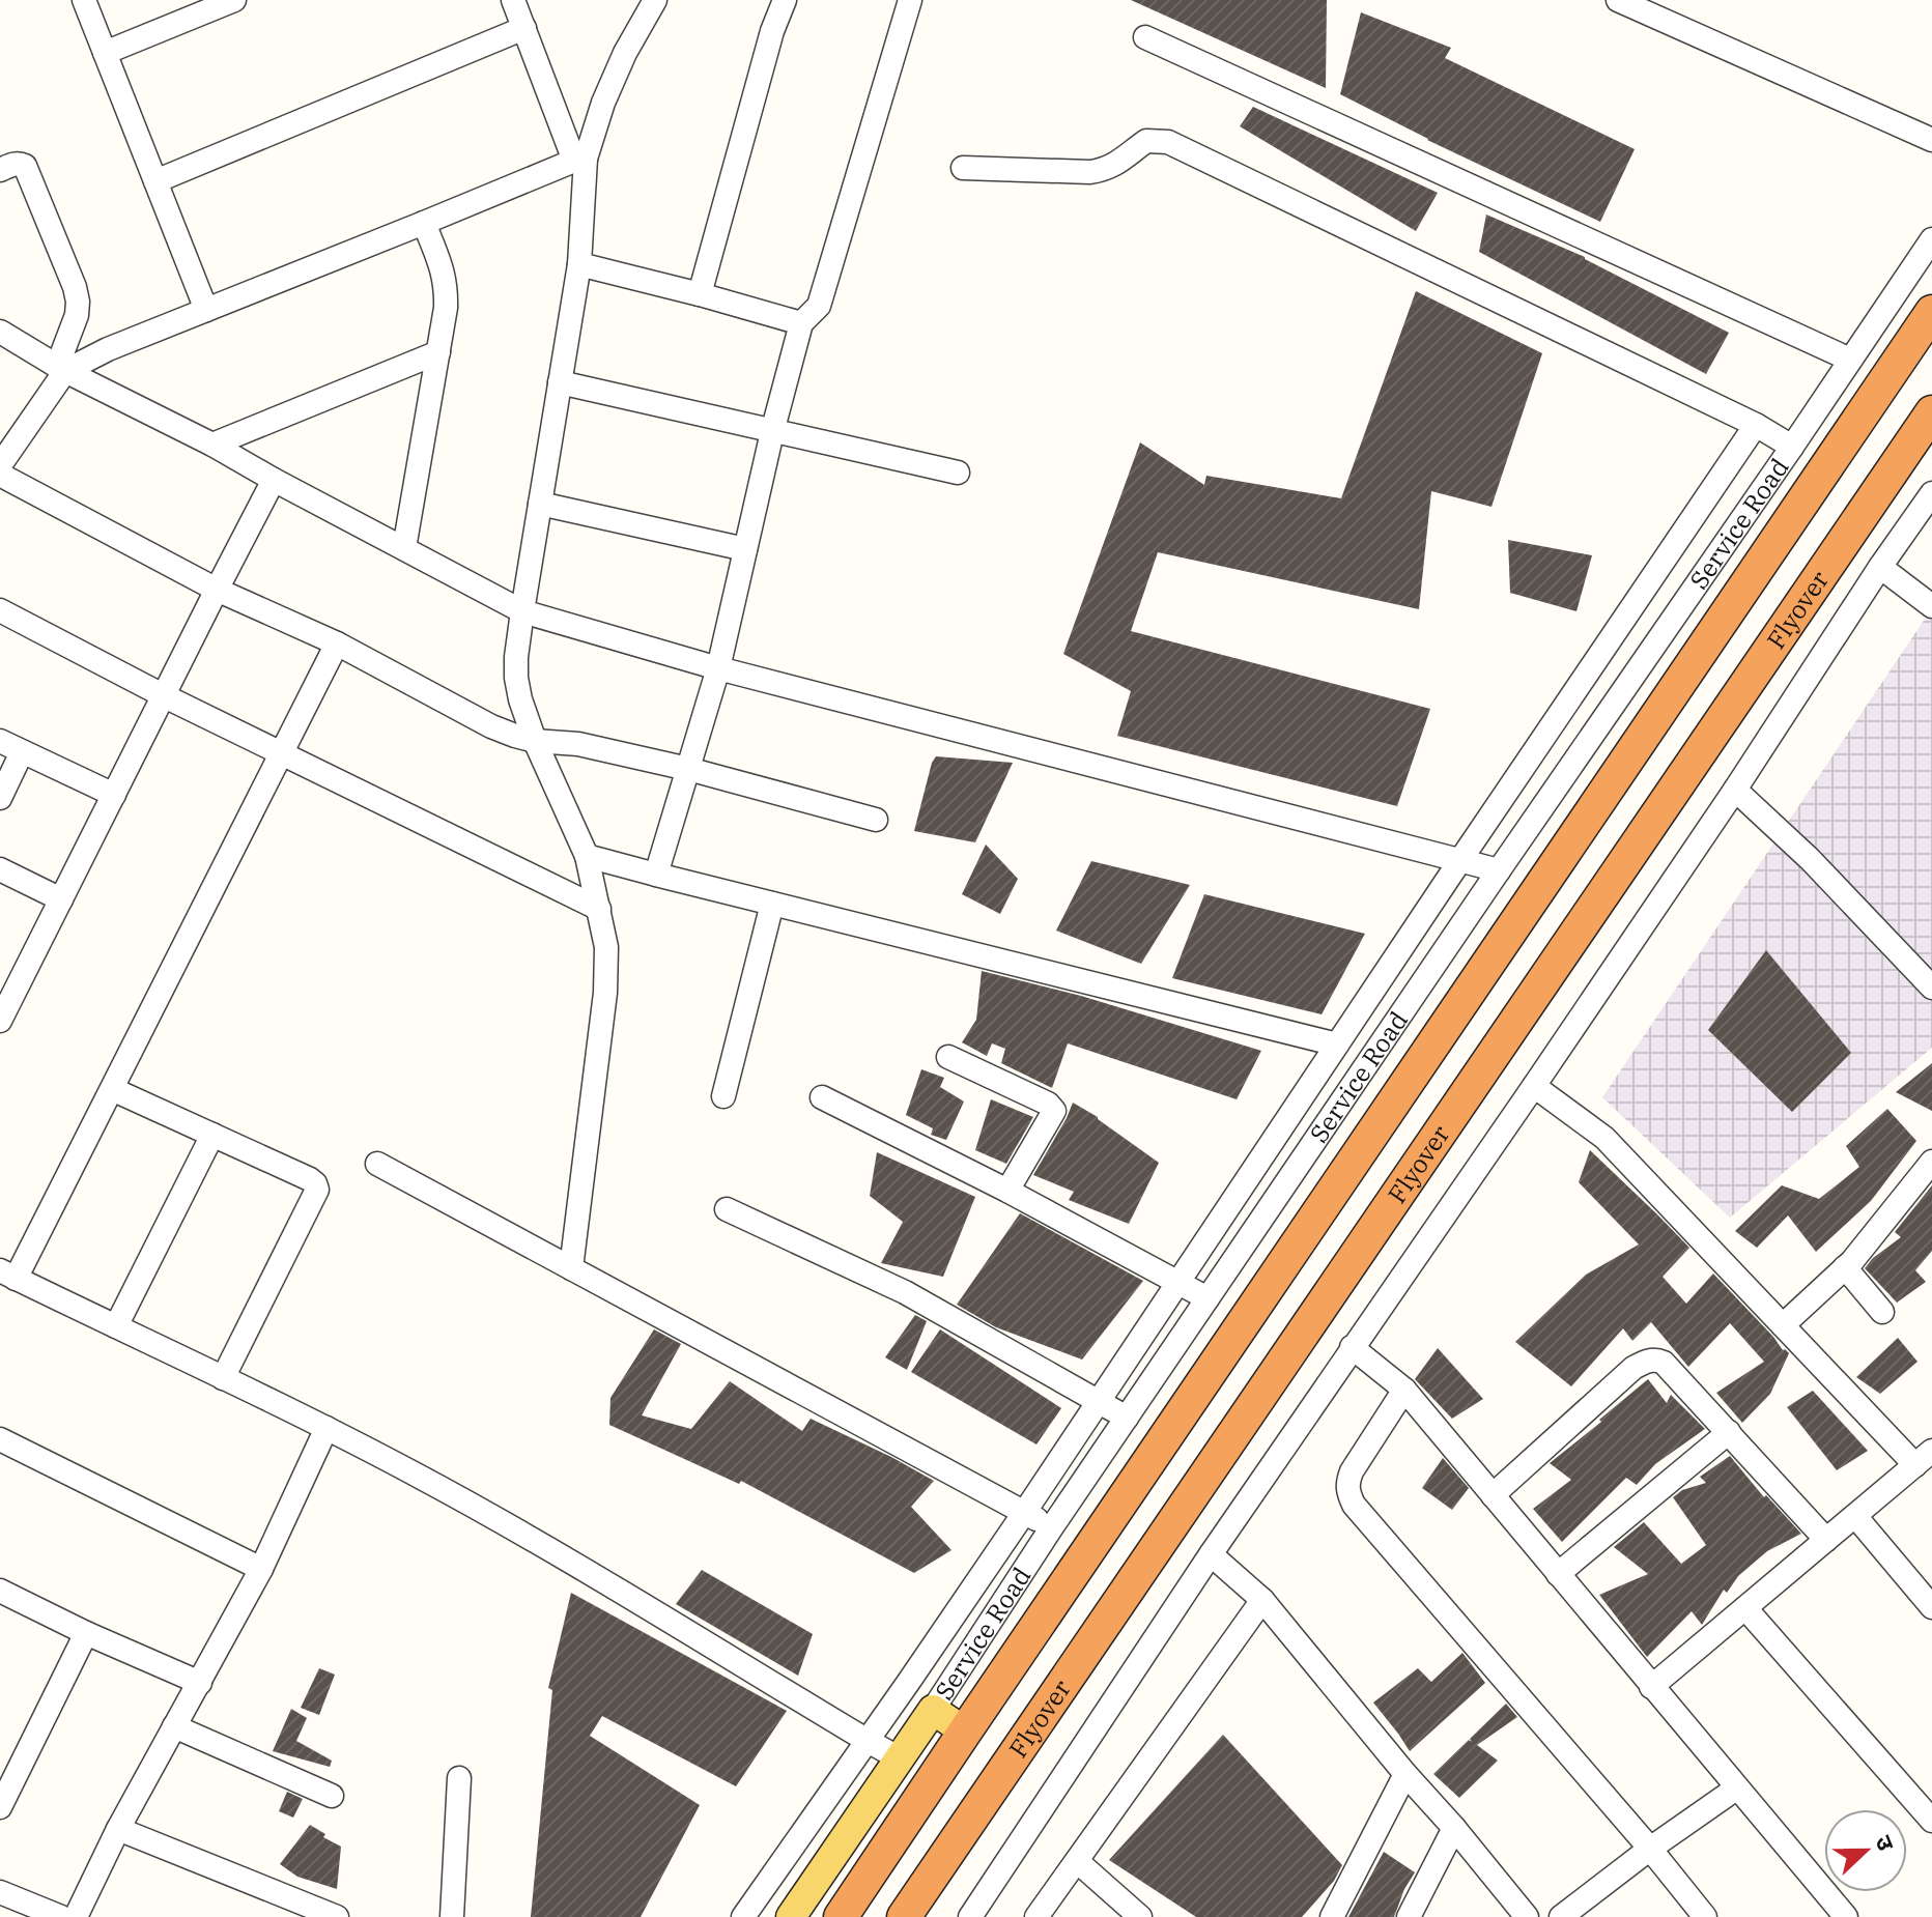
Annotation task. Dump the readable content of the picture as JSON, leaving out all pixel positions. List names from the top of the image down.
{
  "streets": {
    "highway": ["Flyover"],
    "main road": ["Service Road"]
  },
  "north": "right"
}
